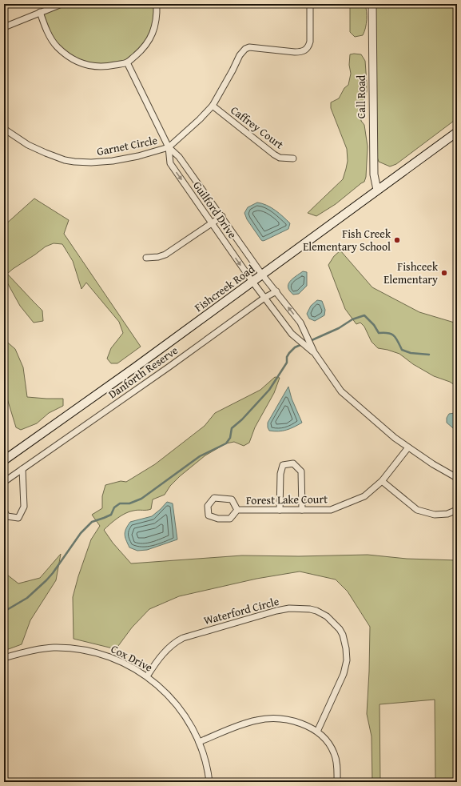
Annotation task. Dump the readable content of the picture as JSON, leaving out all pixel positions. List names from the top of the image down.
{
  "streets": {
    "main road": ["Fishcreek Road"],
    "street": [
      "Call Road",
      "Caffrey Court",
      "Garnet Circle",
      "Guilford Drive",
      "Danforth Reserve",
      "Forest Lake Court",
      "Waterford Circle",
      "Cox Drive"
    ]
  },
  "crossings": [
    ["Call Road", "Fishcreek Road"],
    ["Caffrey Court", "Garnet Circle"],
    ["Garnet Circle", "Guilford Drive"],
    ["Guilford Drive", "Fishcreek Road"],
    ["Guilford Drive", "Danforth Reserve"],
    ["Guilford Drive", "Forest Lake Court"],
    ["Waterford Circle", "Cox Drive"]
  ],
  "places": ["Fish Creek Elementary School", "Fishceek Elementary"]
}
